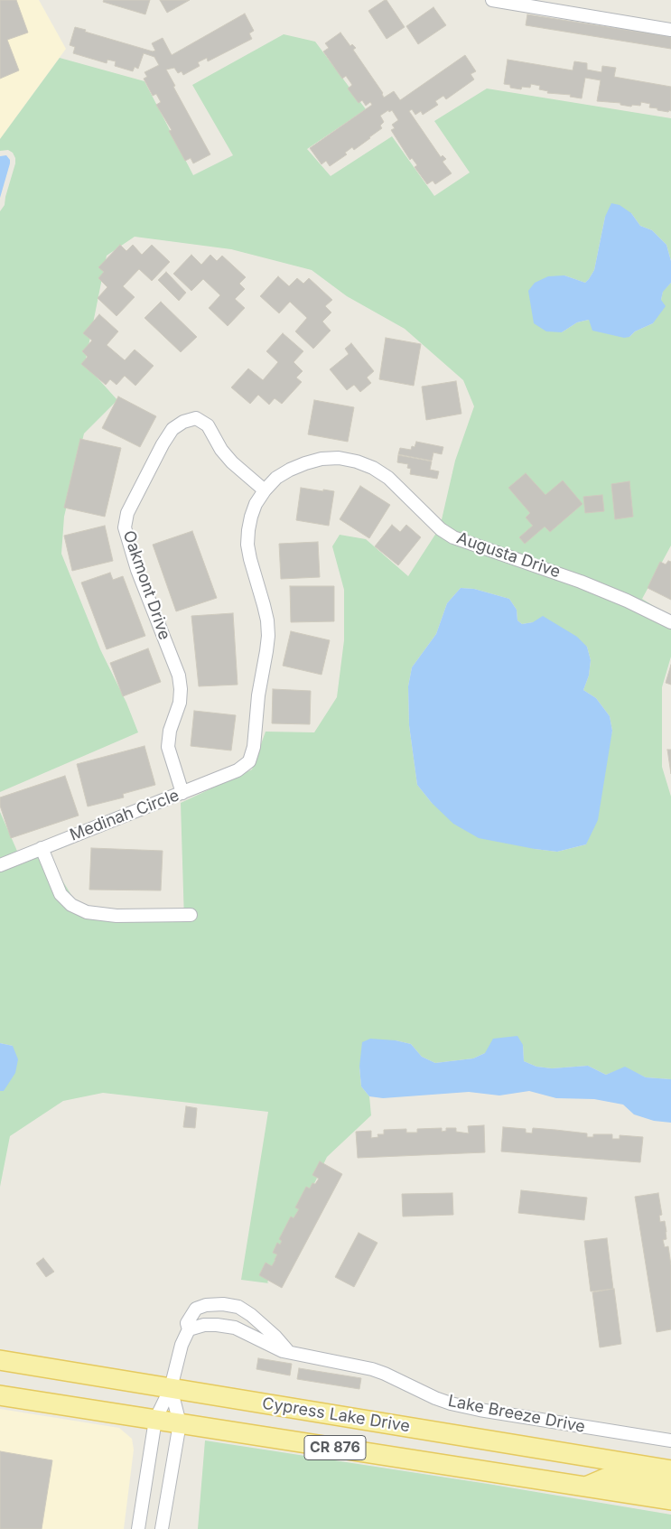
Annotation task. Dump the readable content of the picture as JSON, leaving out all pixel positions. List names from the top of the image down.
{
  "streets": {
    "main road": ["Cypress Lake Drive", "CR 876"],
    "street": [
      "Augusta Drive",
      "Oakmont Drive",
      "Medinah Circle",
      "Lake Breeze Drive"
    ]
  },
  "crossings": [
    ["Augusta Drive", "Oakmont Drive"],
    ["Augusta Drive", "Medinah Circle"],
    ["Oakmont Drive", "Medinah Circle"]
  ]
}
